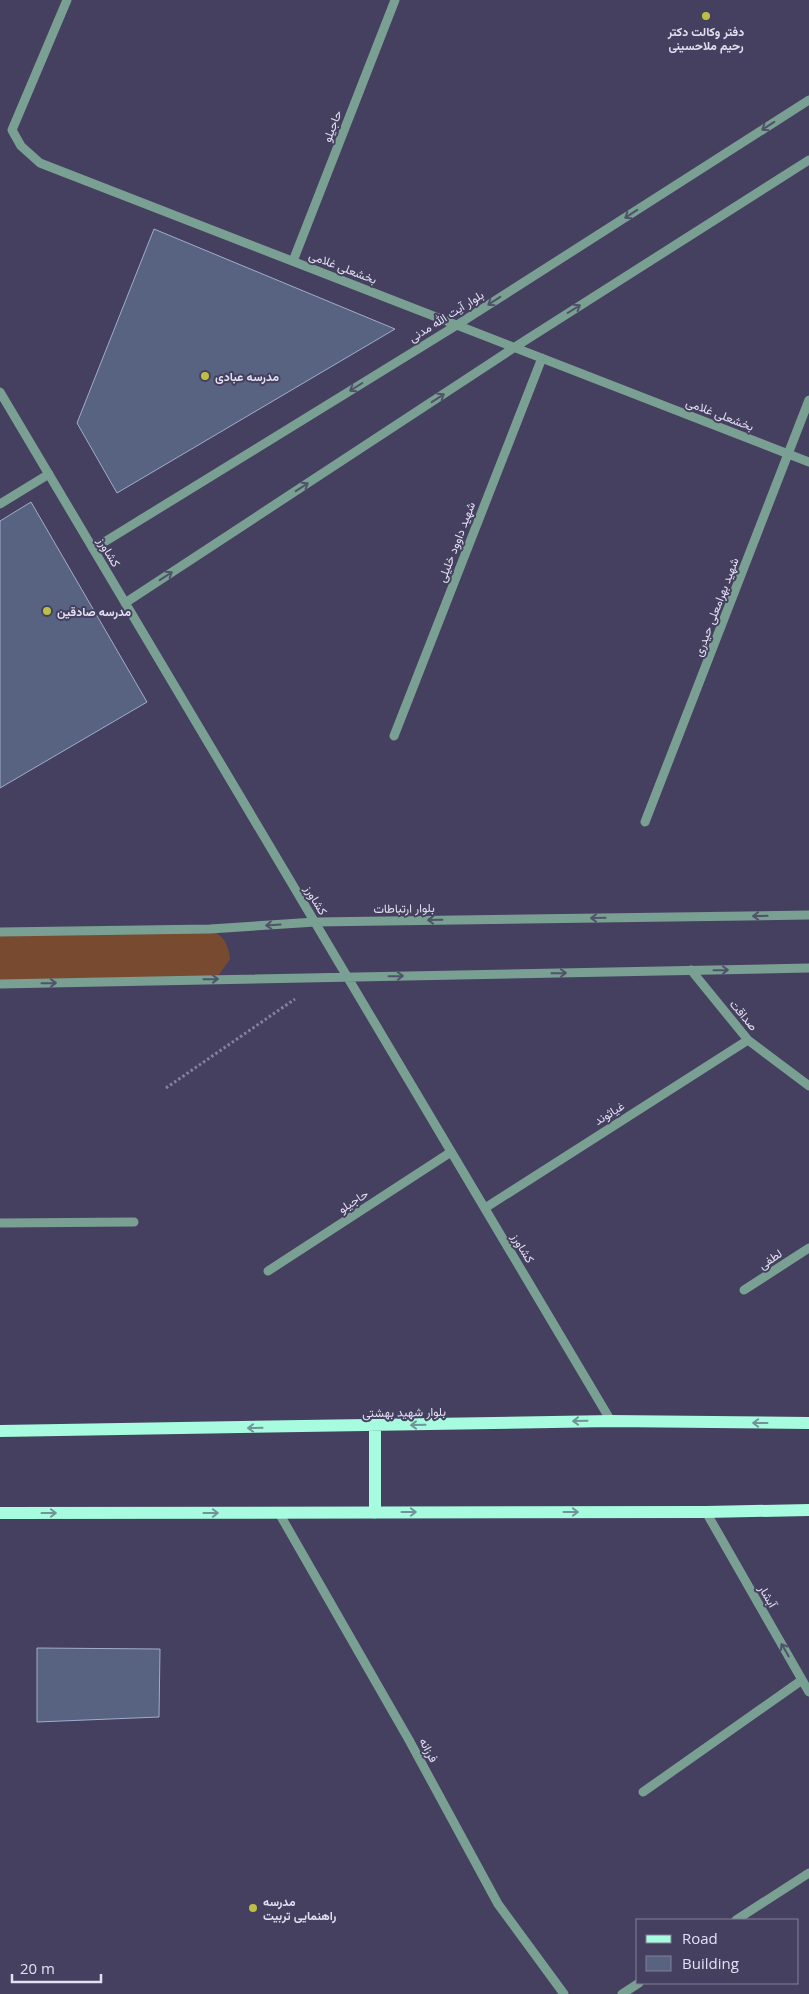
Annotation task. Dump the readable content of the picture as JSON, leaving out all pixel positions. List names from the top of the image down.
{
  "streets": {
    "main road": ["بلوار شهید بهشتی"],
    "street": [
      "حاجیلو",
      "بخشعلی غلامی",
      "بلوار آیت الله مدنی",
      "شهید داوود خلیلی",
      "کشاورز",
      "شهید بهرامعلی حیدری",
      "بلوار ارتباطات",
      "صداقت",
      "غیاثوند",
      "لطفی",
      "آبشار",
      "فرزانه"
    ]
  },
  "crossings": [
    ["حاجیلو", "بخشعلی غلامی"],
    ["حاجیلو", "کشاورز"],
    ["بخشعلی غلامی", "بلوار آیت الله مدنی"],
    ["بخشعلی غلامی", "شهید داوود خلیلی"],
    ["بخشعلی غلامی", "شهید بهرامعلی حیدری"],
    ["بلوار آیت الله مدنی", "کشاورز"],
    ["کشاورز", "بلوار ارتباطات"],
    ["کشاورز", "غیاثوند"],
    ["کشاورز", "بلوار شهید بهشتی"],
    ["صداقت", "غیاثوند"]
  ],
  "one_way": ["آبشار"],
  "places": [
    "دفتر وکالت دکتر رحیم ملاحسینی",
    "مدرسه عبادی",
    "مدرسه صادقین",
    "مدرسه راهنمایی تربیت"
  ],
  "legend": ["Road", "Building"],
  "scale_bar": "20 m"
}
